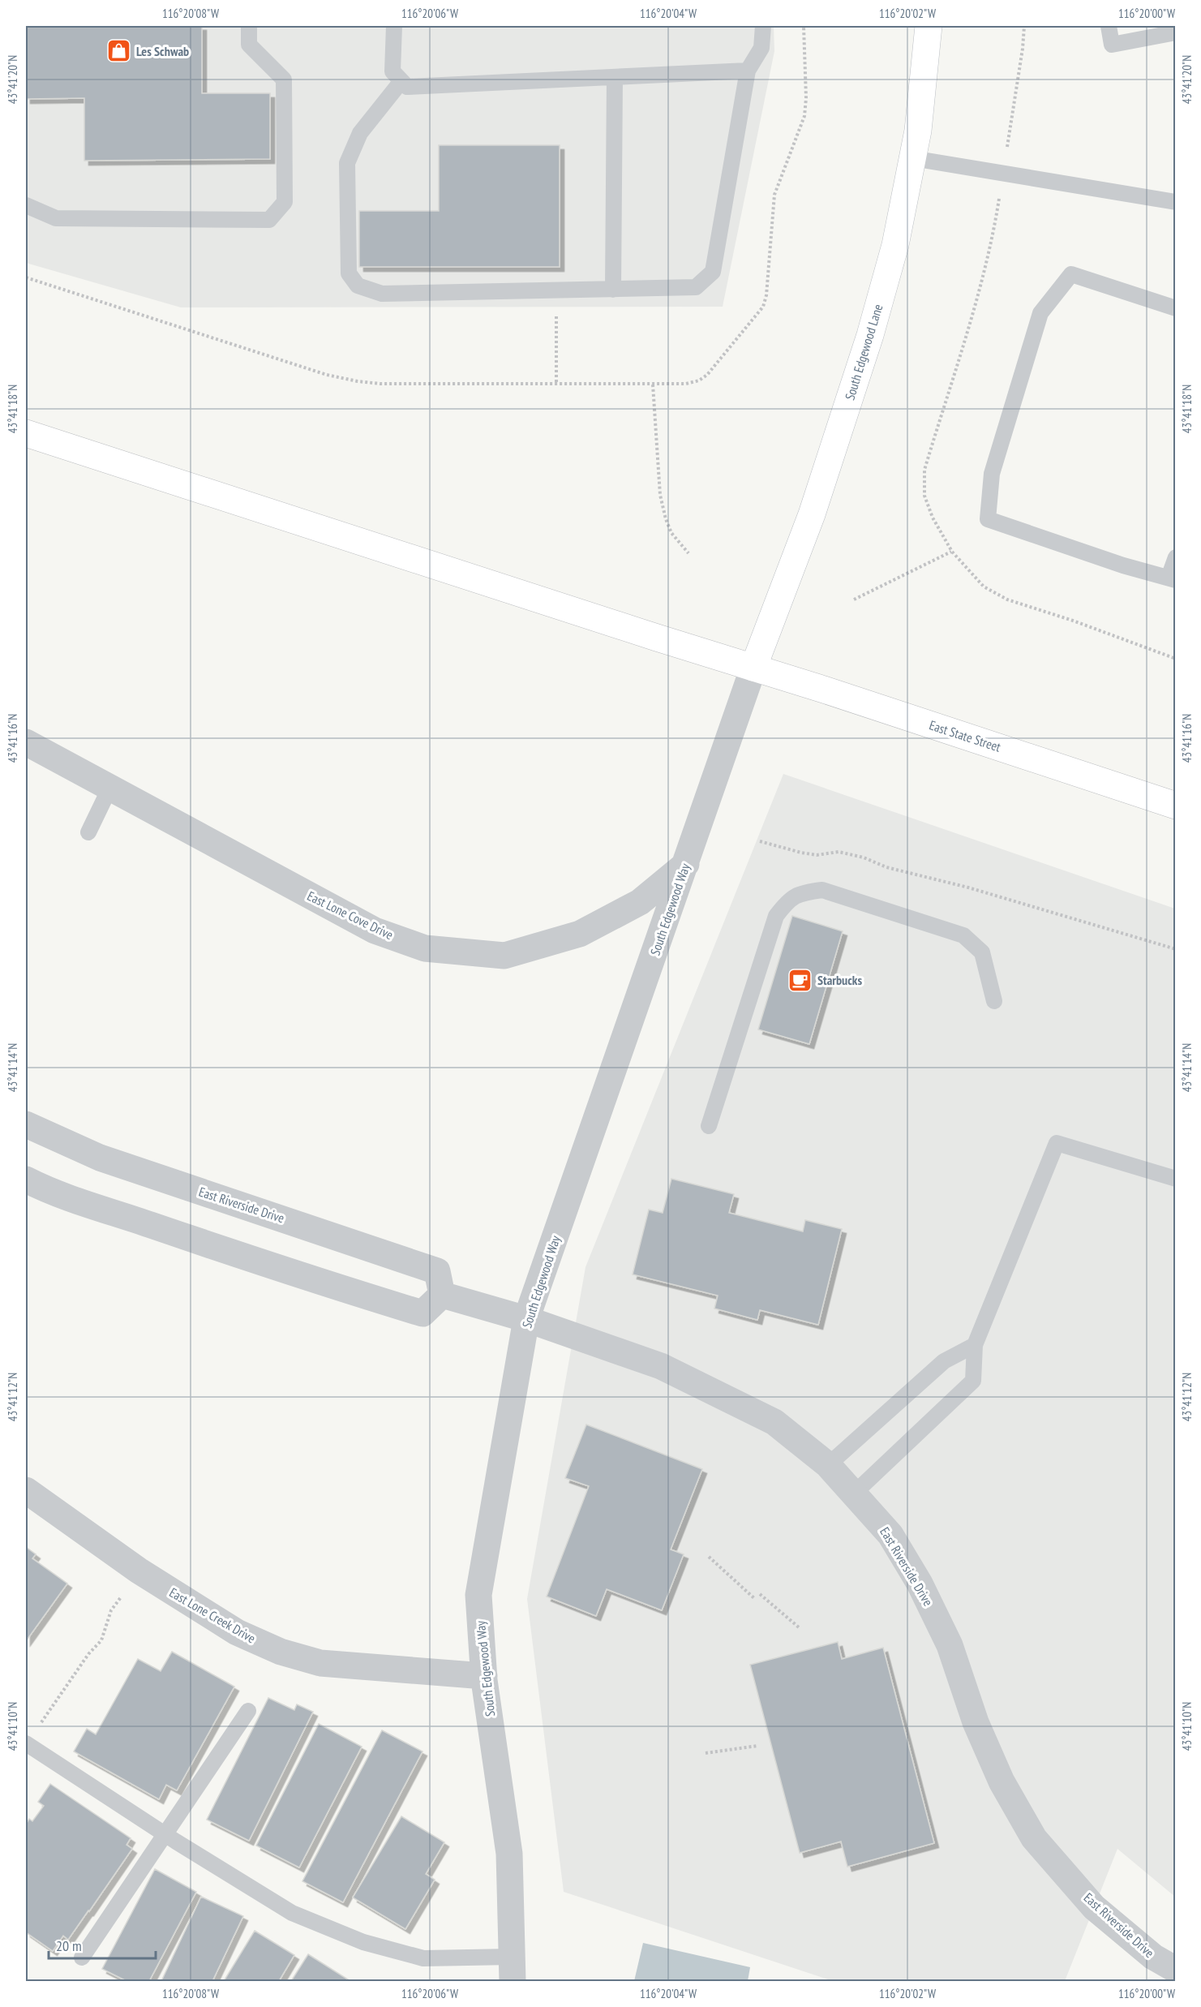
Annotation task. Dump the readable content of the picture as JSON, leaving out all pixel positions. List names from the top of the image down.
{
  "streets": {
    "main road": ["South Edgewood Lane", "East State Street"],
    "street": [
      "South Edgewood Way",
      "East Lone Cove Drive",
      "East Riverside Drive",
      "East Lone Creek Drive"
    ]
  },
  "crossings": [
    ["South Edgewood Lane", "East State Street"],
    ["South Edgewood Lane", "South Edgewood Way"],
    ["East State Street", "South Edgewood Way"],
    ["South Edgewood Way", "East Lone Cove Drive"],
    ["South Edgewood Way", "East Riverside Drive"],
    ["South Edgewood Way", "East Lone Creek Drive"]
  ],
  "places": {
    "shop": ["Les Schwab"],
    "cafe": ["Starbucks"]
  },
  "scale_bar": "20 m",
  "coordinates": [
    "116°20'08\"W",
    "116°20'06\"W",
    "116°20'04\"W",
    "116°20'02\"W",
    "116°20'00\"W",
    "43°41'20\"N",
    "43°41'18\"N",
    "43°41'16\"N",
    "43°41'14\"N",
    "43°41'12\"N",
    "43°41'10\"N"
  ]
}
